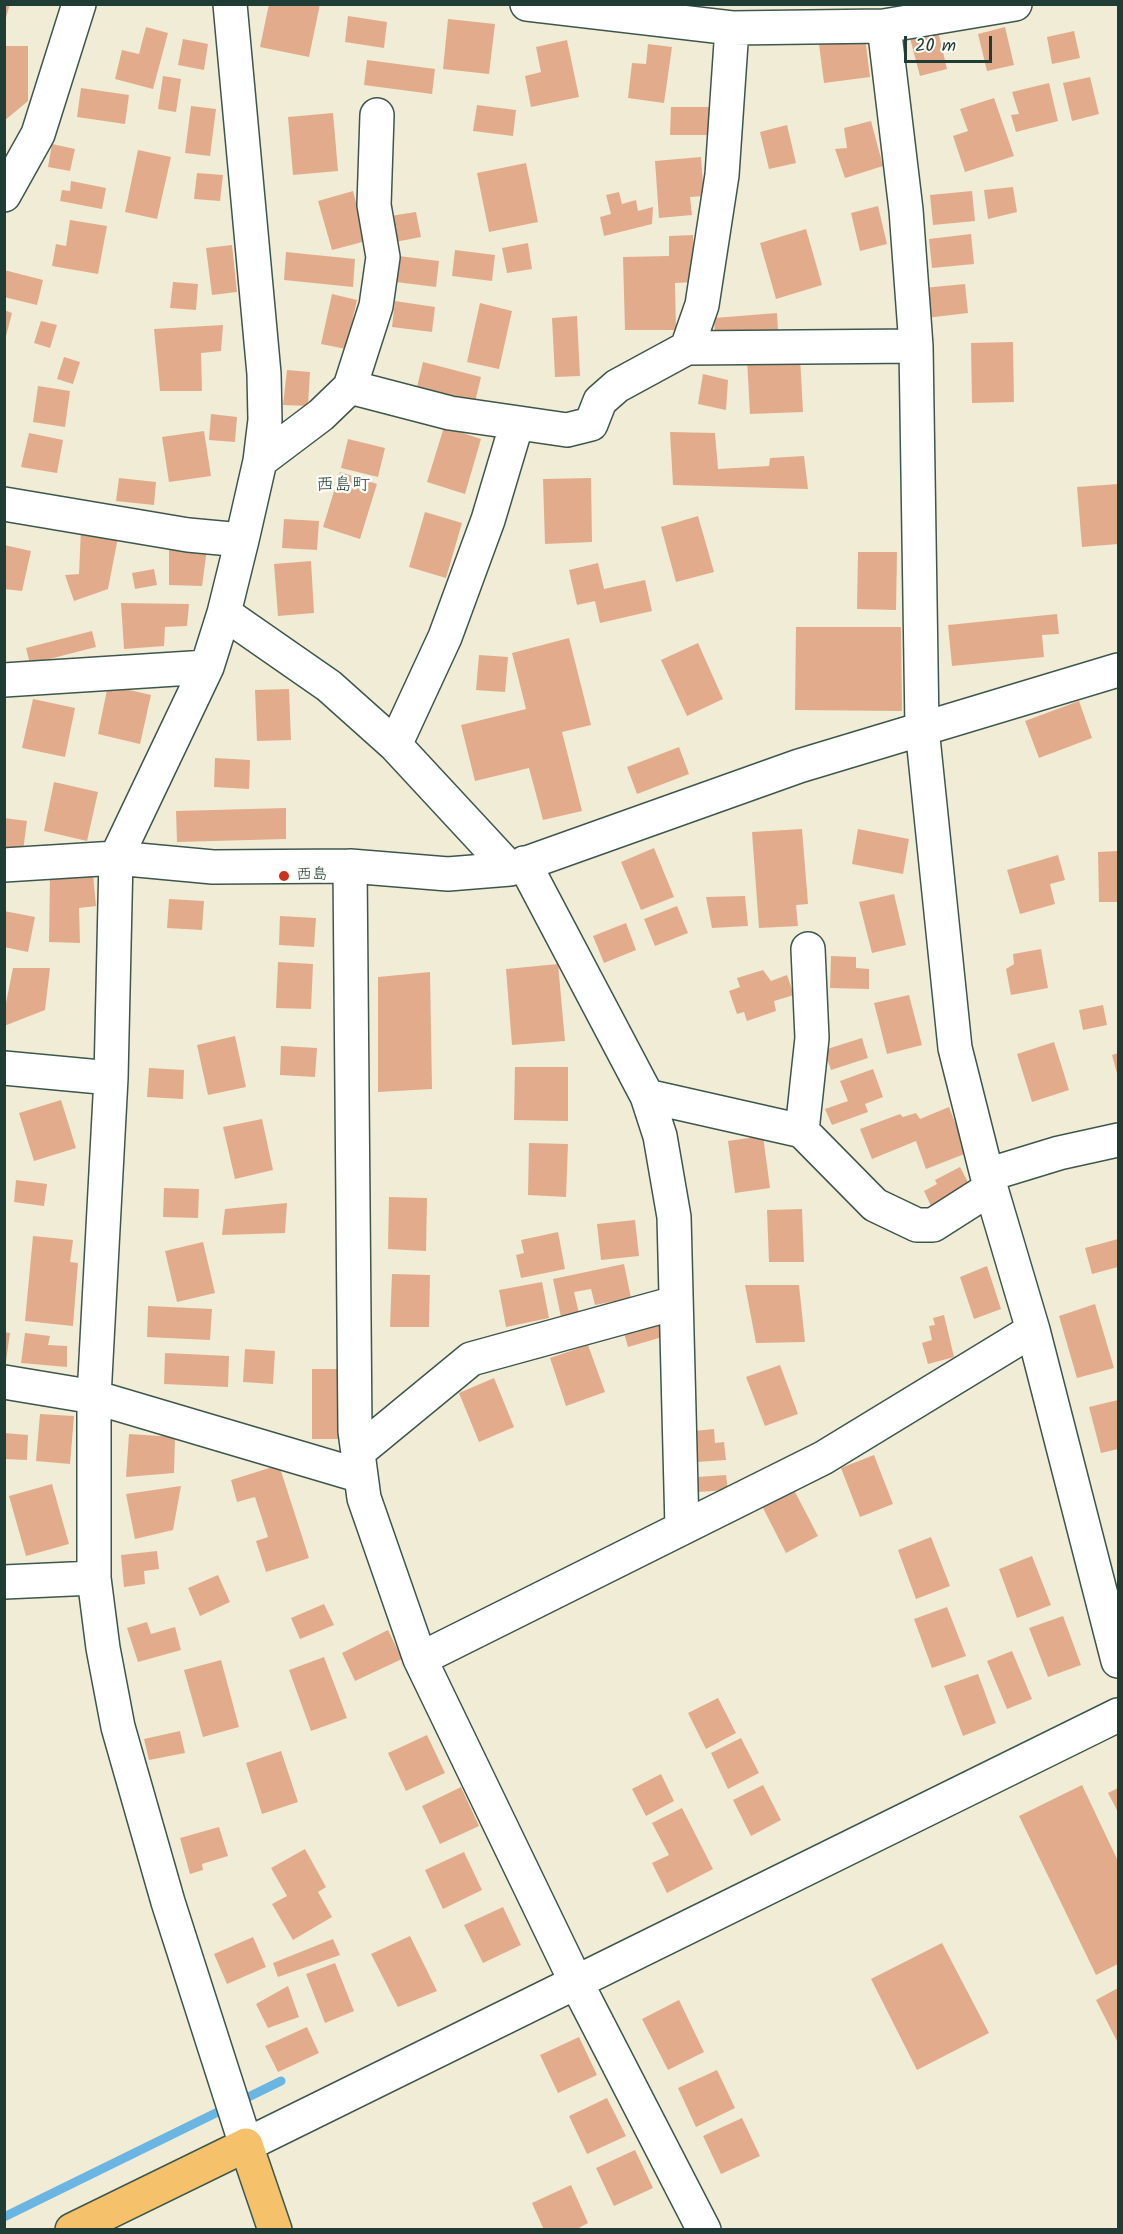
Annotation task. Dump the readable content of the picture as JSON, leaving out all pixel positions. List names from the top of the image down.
{
  "districts": ["西島町"],
  "places": ["西島"],
  "scale_bar": "20 m"
}
